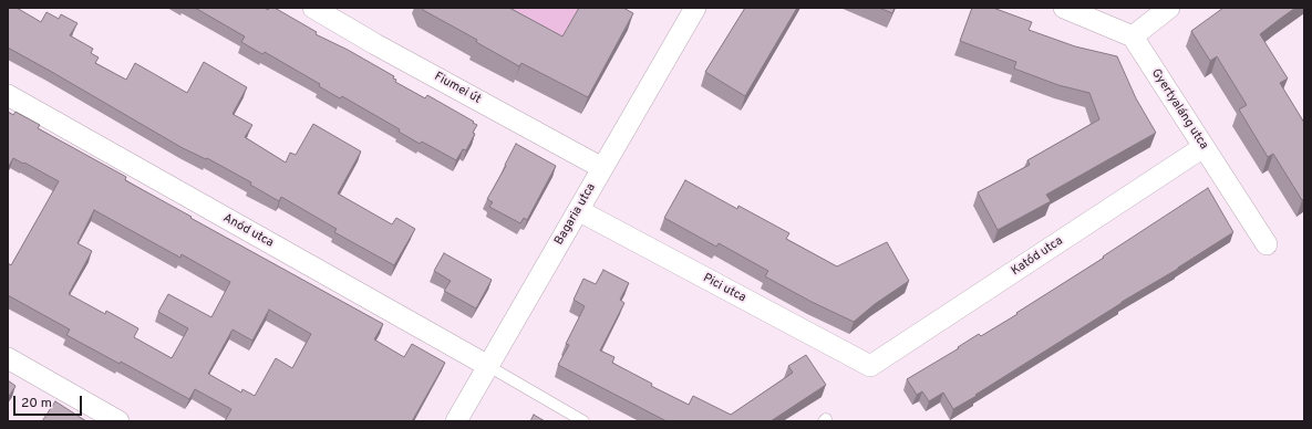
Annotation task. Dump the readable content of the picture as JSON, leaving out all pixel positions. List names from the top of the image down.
{
  "streets": {
    "street": [
      "Fiumei út",
      "Gyertyaláng utca",
      "Bagaria utca",
      "Anód utca",
      "Katód utca",
      "Pici utca"
    ]
  },
  "crossings": [
    ["Fiumei út", "Bagaria utca"],
    ["Gyertyaláng utca", "Katód utca"],
    ["Bagaria utca", "Anód utca"],
    ["Bagaria utca", "Pici utca"],
    ["Katód utca", "Pici utca"]
  ],
  "scale_bar": "20 m"
}
